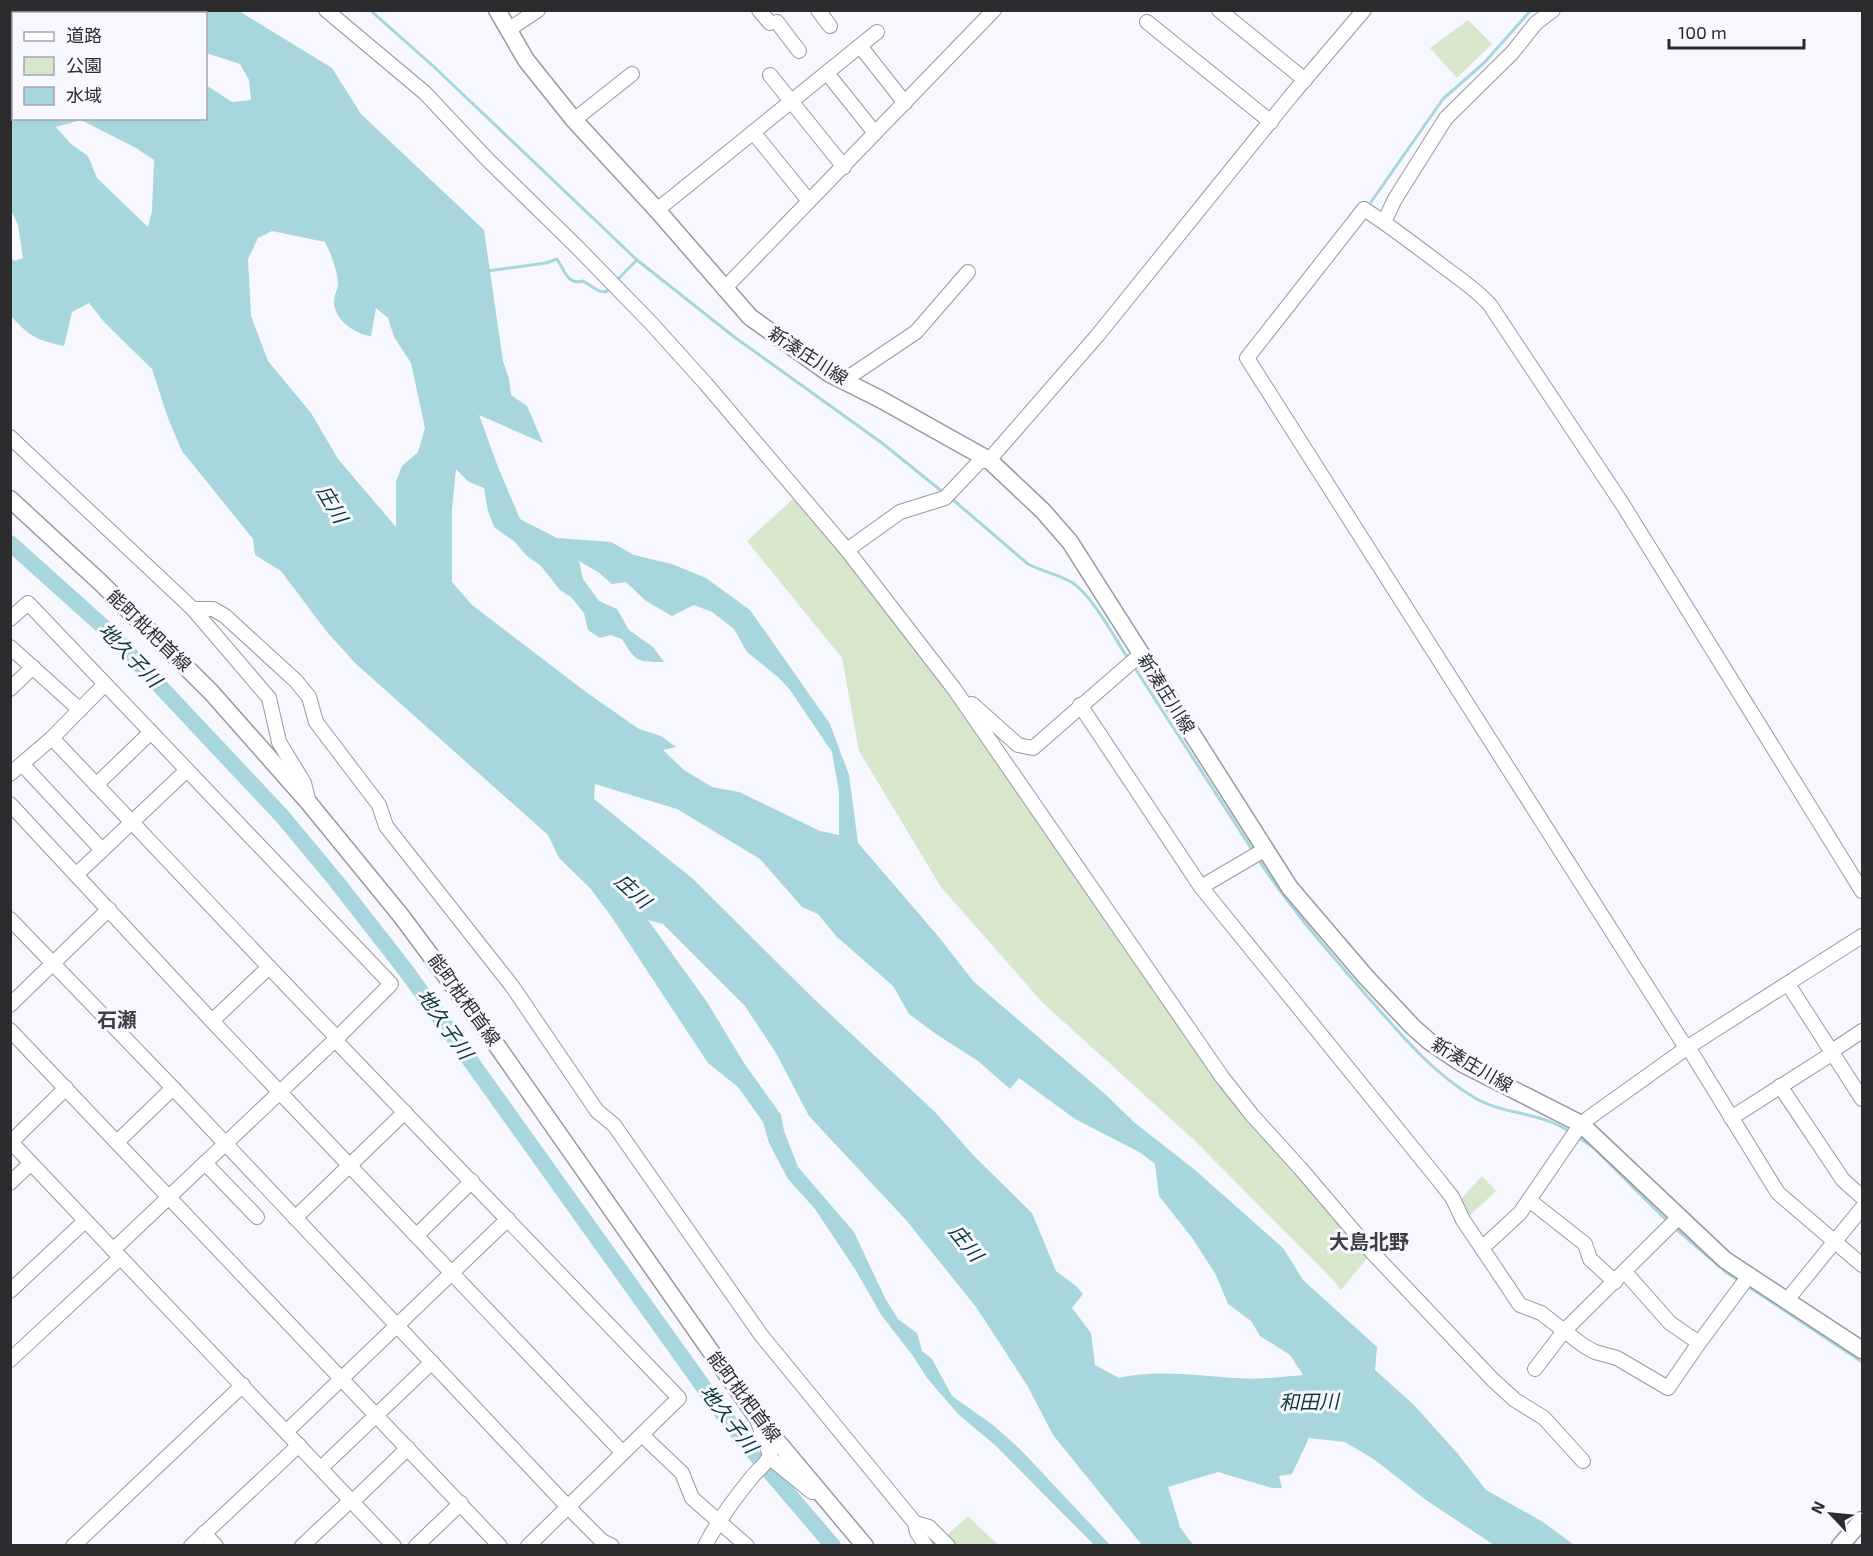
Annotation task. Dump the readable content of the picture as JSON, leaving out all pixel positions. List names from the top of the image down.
{
  "streets": {
    "main road": ["新湊庄川線", "能町枇杷首線"]
  },
  "districts": ["石瀬", "大島北野"],
  "water": ["庄川", "地久子川", "和田川"],
  "legend": ["道路", "公園", "水域"],
  "scale_bar": "100 m",
  "north": "top left"
}
